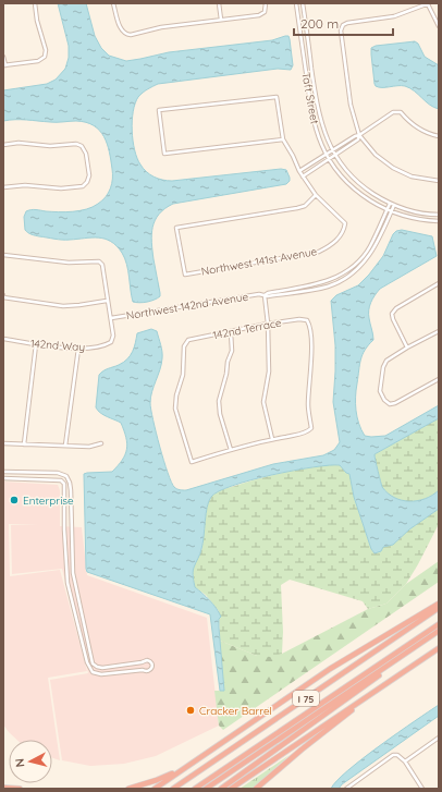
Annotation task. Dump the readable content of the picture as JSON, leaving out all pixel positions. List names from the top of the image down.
{
  "streets": {
    "highway": ["I 75"],
    "street": [
      "Taft Street",
      "Northwest 141st Avenue",
      "Northwest 142nd Avenue",
      "142nd Terrace",
      "142nd Way"
    ]
  },
  "crossings": [
    ["Taft Street", "Northwest 142nd Avenue"],
    ["Northwest 142nd Avenue", "142nd Way"]
  ],
  "places": ["Enterprise", "Cracker Barrel"],
  "scale_bar": "200 m",
  "north": "left"
}
